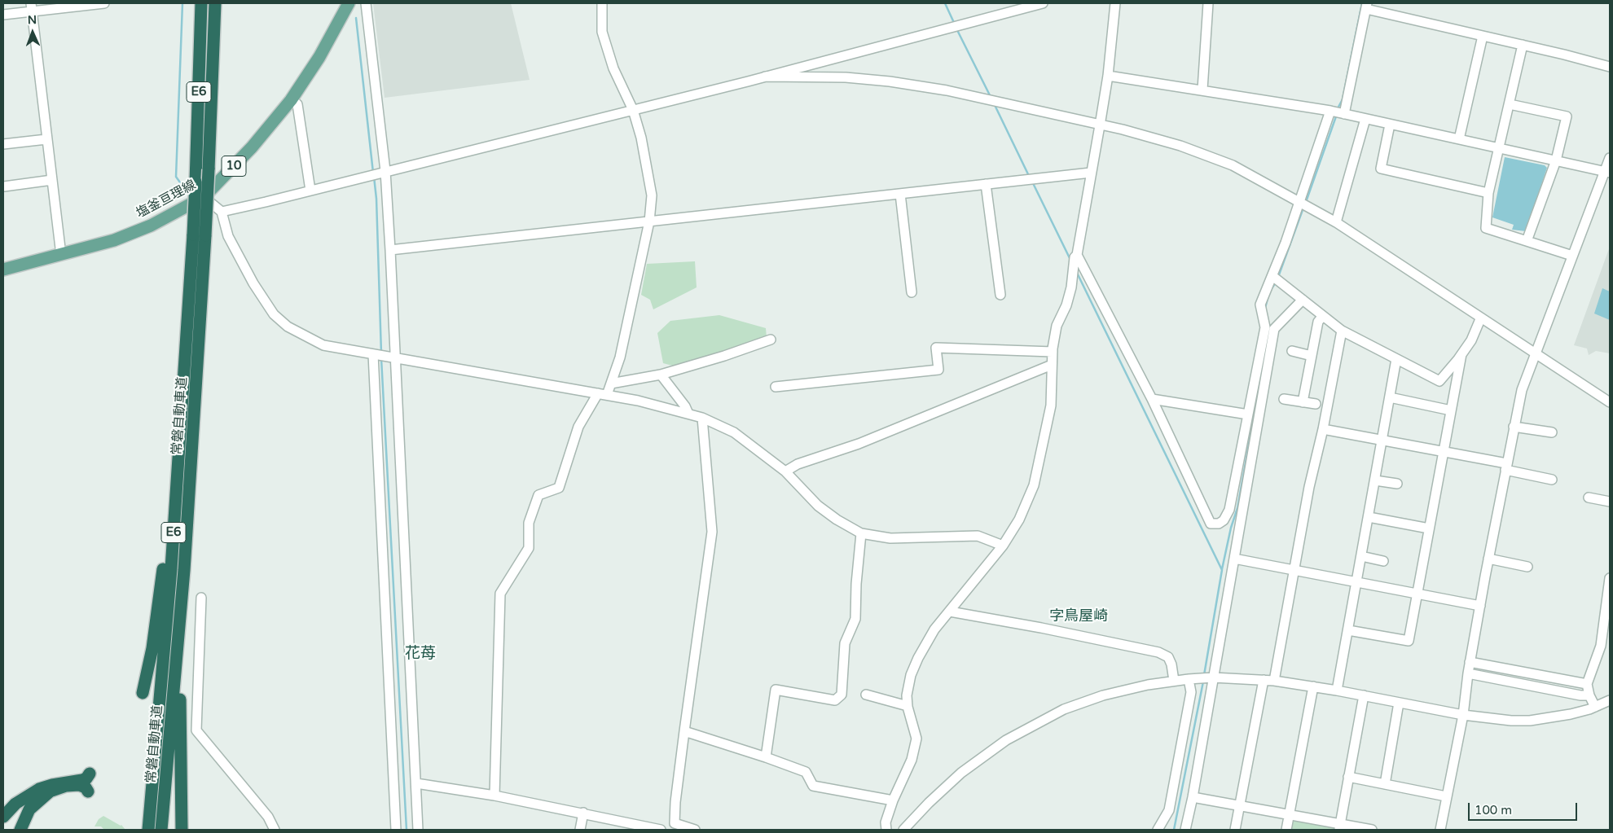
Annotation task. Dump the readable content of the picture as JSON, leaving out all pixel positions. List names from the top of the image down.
{
  "streets": {
    "highway": ["E6", "常磐自動車道"],
    "main road": ["10", "塩釜亘理線"]
  },
  "districts": ["字鳥屋崎", "花苺"],
  "scale_bar": "100 m",
  "north": "top"
}
